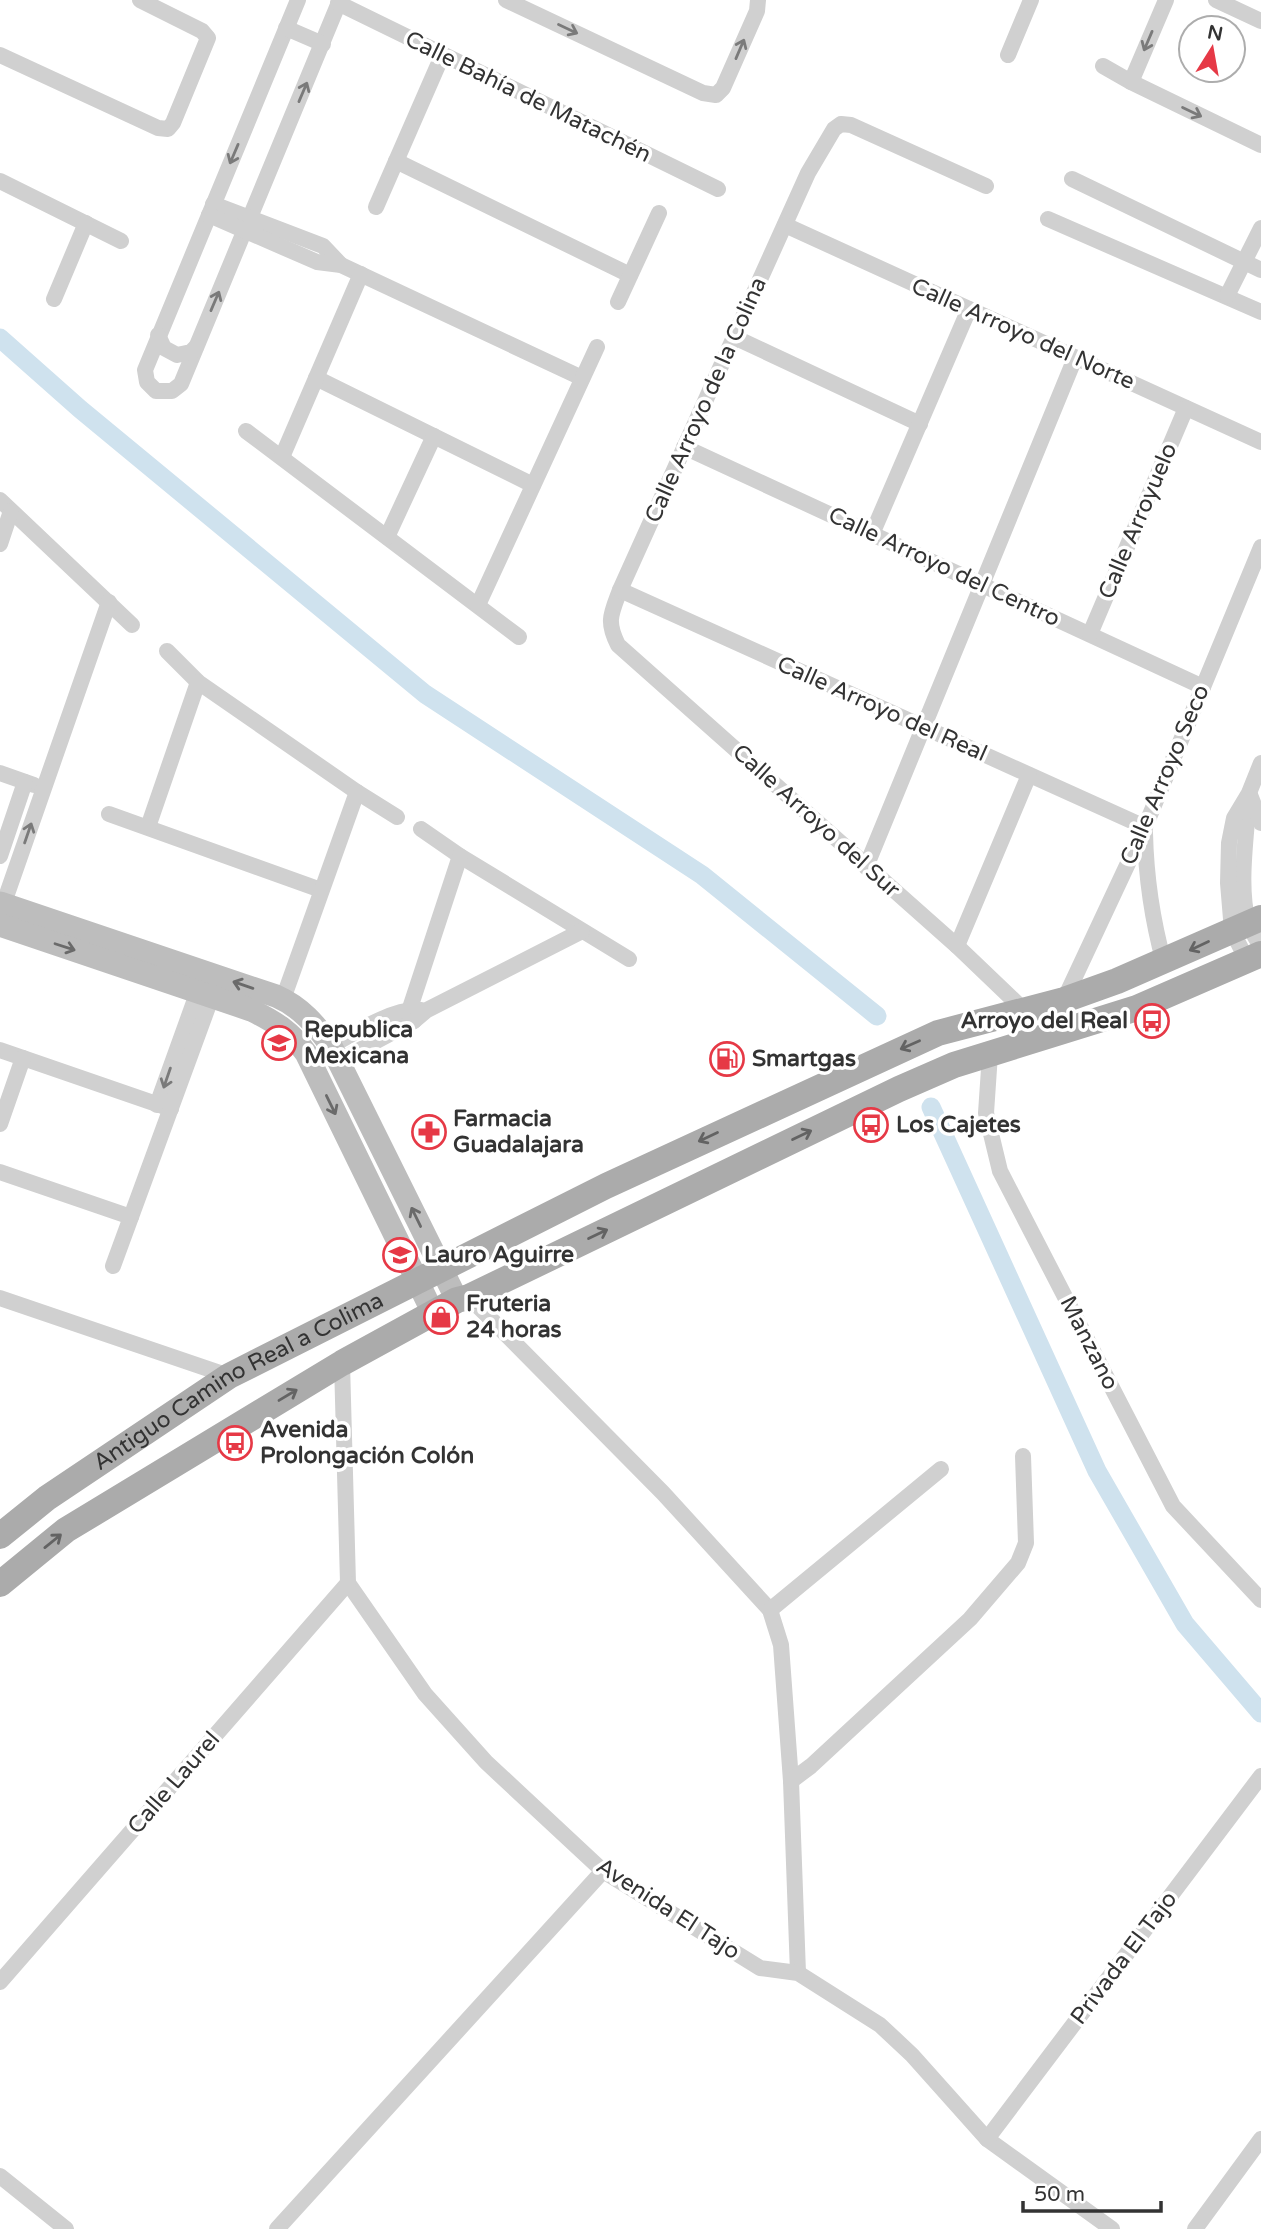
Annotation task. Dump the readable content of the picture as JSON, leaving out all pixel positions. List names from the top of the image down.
{
  "streets": {
    "main road": ["Antiguo Camino Real a Colima"],
    "street": [
      "Calle Bahía de Matachén",
      "Calle Arroyo del Norte",
      "Calle Arroyo de la Colina",
      "Calle Arroyuelo",
      "Calle Arroyo del Centro",
      "Calle Arroyo del Real",
      "Calle Arroyo Seco",
      "Calle Arroyo del Sur",
      "Manzano",
      "Calle Laurel",
      "Avenida El Tajo",
      "Privada El Tajo"
    ]
  },
  "crossings": [
    ["Calle Arroyo del Norte", "Calle Arroyo de la Colina"],
    ["Calle Arroyo del Norte", "Calle Arroyuelo"],
    ["Calle Arroyo de la Colina", "Calle Arroyo del Centro"],
    ["Calle Arroyo de la Colina", "Calle Arroyo del Real"],
    ["Calle Arroyo de la Colina", "Calle Arroyo del Sur"],
    ["Calle Arroyuelo", "Calle Arroyo del Centro"],
    ["Calle Arroyo del Centro", "Calle Arroyo Seco"],
    ["Calle Arroyo del Real", "Calle Arroyo Seco"],
    ["Calle Arroyo Seco", "Antiguo Camino Real a Colima"],
    ["Calle Arroyo del Sur", "Antiguo Camino Real a Colima"],
    ["Manzano", "Antiguo Camino Real a Colima"],
    ["Calle Laurel", "Avenida El Tajo"],
    ["Avenida El Tajo", "Privada El Tajo"]
  ],
  "places": {
    "bus stop": ["Arroyo del Real", "Los Cajetes", "Avenida Prolongación Colón"],
    "school or university": ["Republica Mexicana", "Lauro Aguirre"],
    "fuel station": ["Smartgas"],
    "pharmacy": ["Farmacia Guadalajara"],
    "shop": ["Fruteria 24 horas"]
  },
  "scale_bar": "50 m",
  "north": "top"
}
